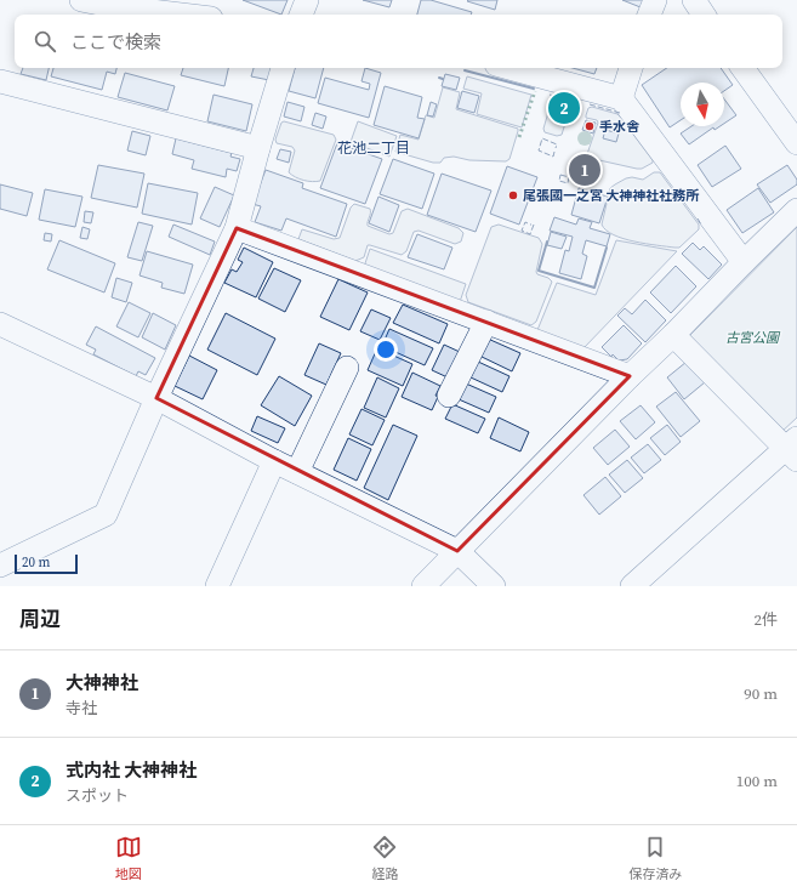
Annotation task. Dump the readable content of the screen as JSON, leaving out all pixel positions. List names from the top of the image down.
{
  "districts": ["花池二丁目"],
  "parks": ["古宮公園"],
  "places": ["手水舎", "尾張國一之宮 大神神社社務所"],
  "scale_bar": "20 m",
  "north": "bottom",
  "page": {
    "search": "ここで検索",
    "pins": ["2", "1"],
    "scale": "20 m",
    "heading": ["周辺", "2件"],
    "list": [
      {
        "mark": "1",
        "name": "大神神社",
        "note": "寺社",
        "value": "90 m"
      },
      {
        "mark": "2",
        "name": "式内社 大神神社",
        "note": "スポット",
        "value": "100 m"
      }
    ],
    "nav": ["地図", "経路", "保存済み"]
  }
}
